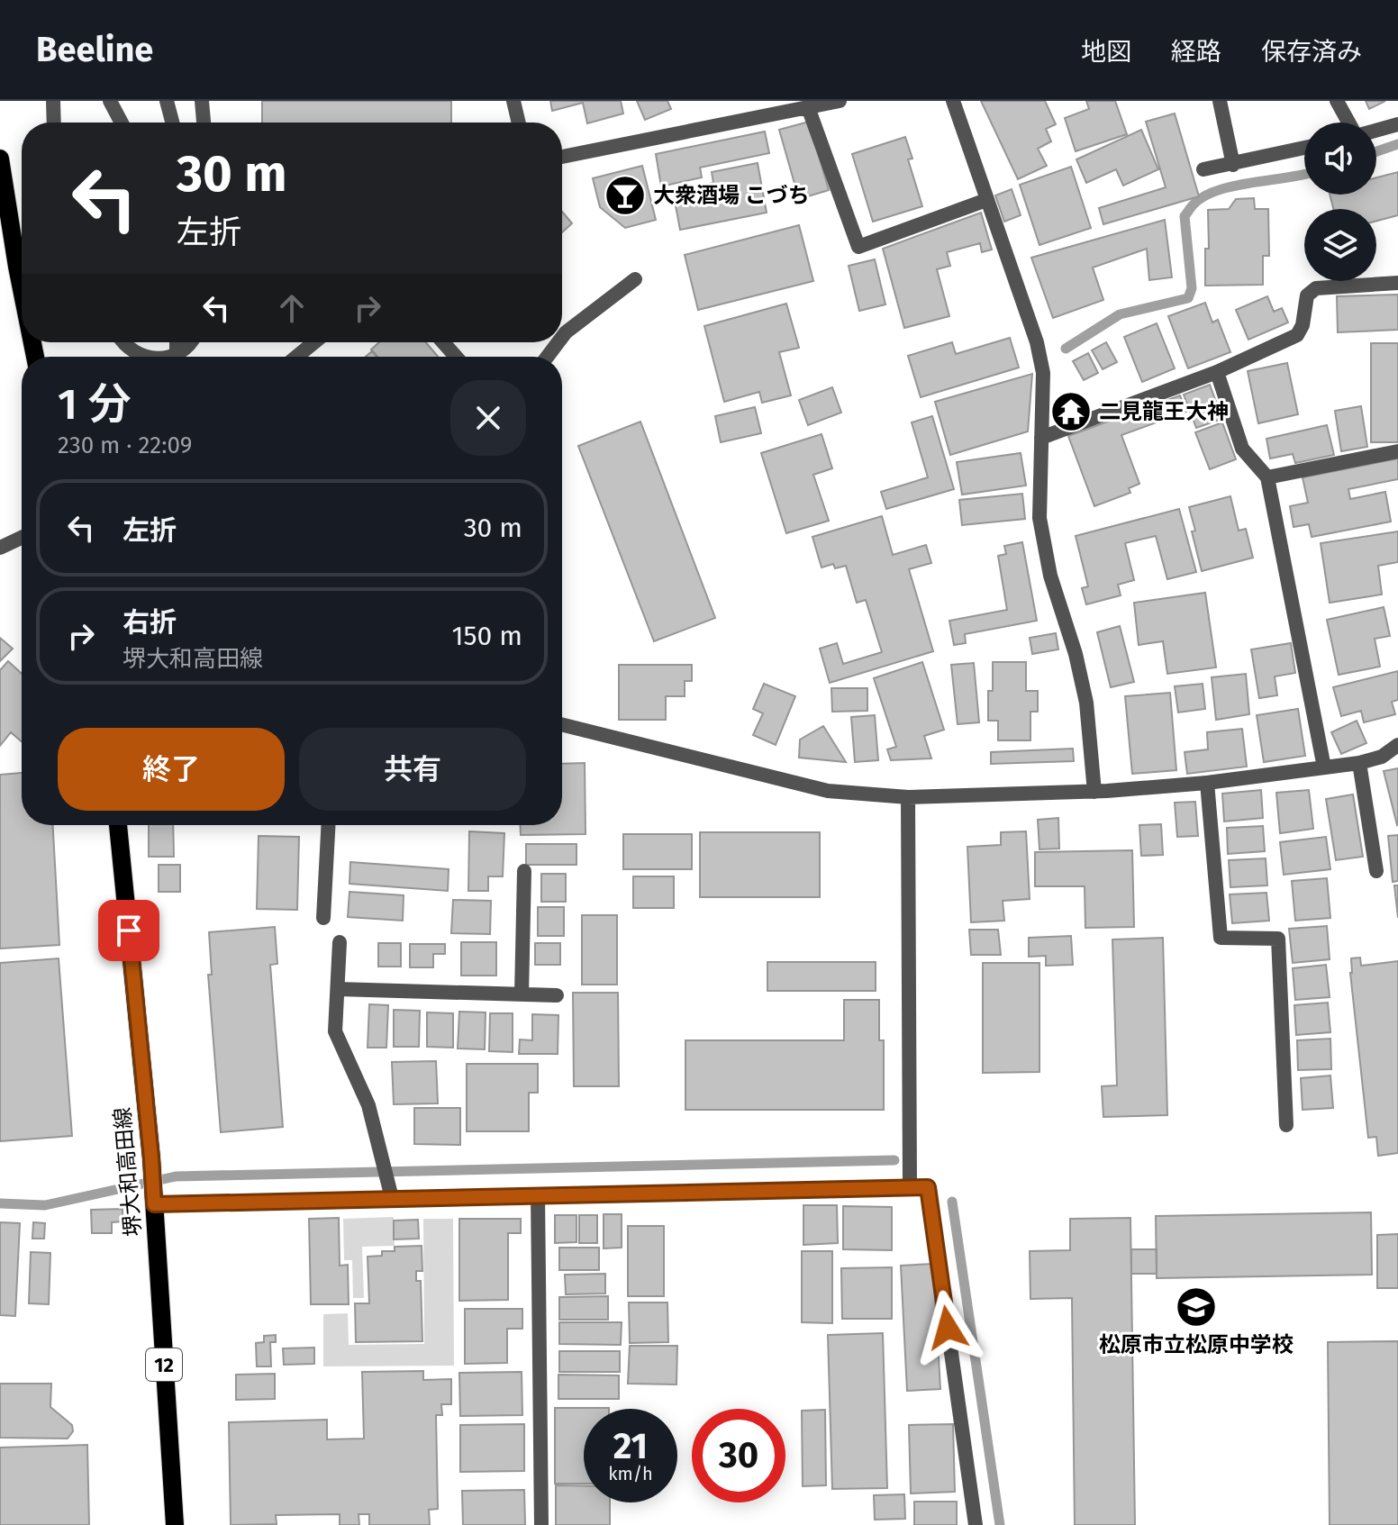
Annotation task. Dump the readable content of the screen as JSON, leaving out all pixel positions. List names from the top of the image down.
{
  "streets": {
    "main road": ["堺大和高田線", "12"]
  },
  "places": {
    "bar": ["大衆酒場 こづち"],
    "temple": ["二見龍王大神"],
    "school or university": ["松原市立松原中学校"]
  },
  "page": {
    "header": "Beeline",
    "nav": ["地図", "経路", "保存済み"],
    "turn": ["30 m", "左折"],
    "heading": ["1 分", "230 m · 22:09"],
    "list": [
      {
        "name": "左折",
        "value": "30 m"
      },
      {
        "name": "右折",
        "note": "堺大和高田線",
        "value": "150 m"
      }
    ],
    "buttons": ["終了", "共有"],
    "speed": "21 km/h",
    "limit": "30"
  }
}
